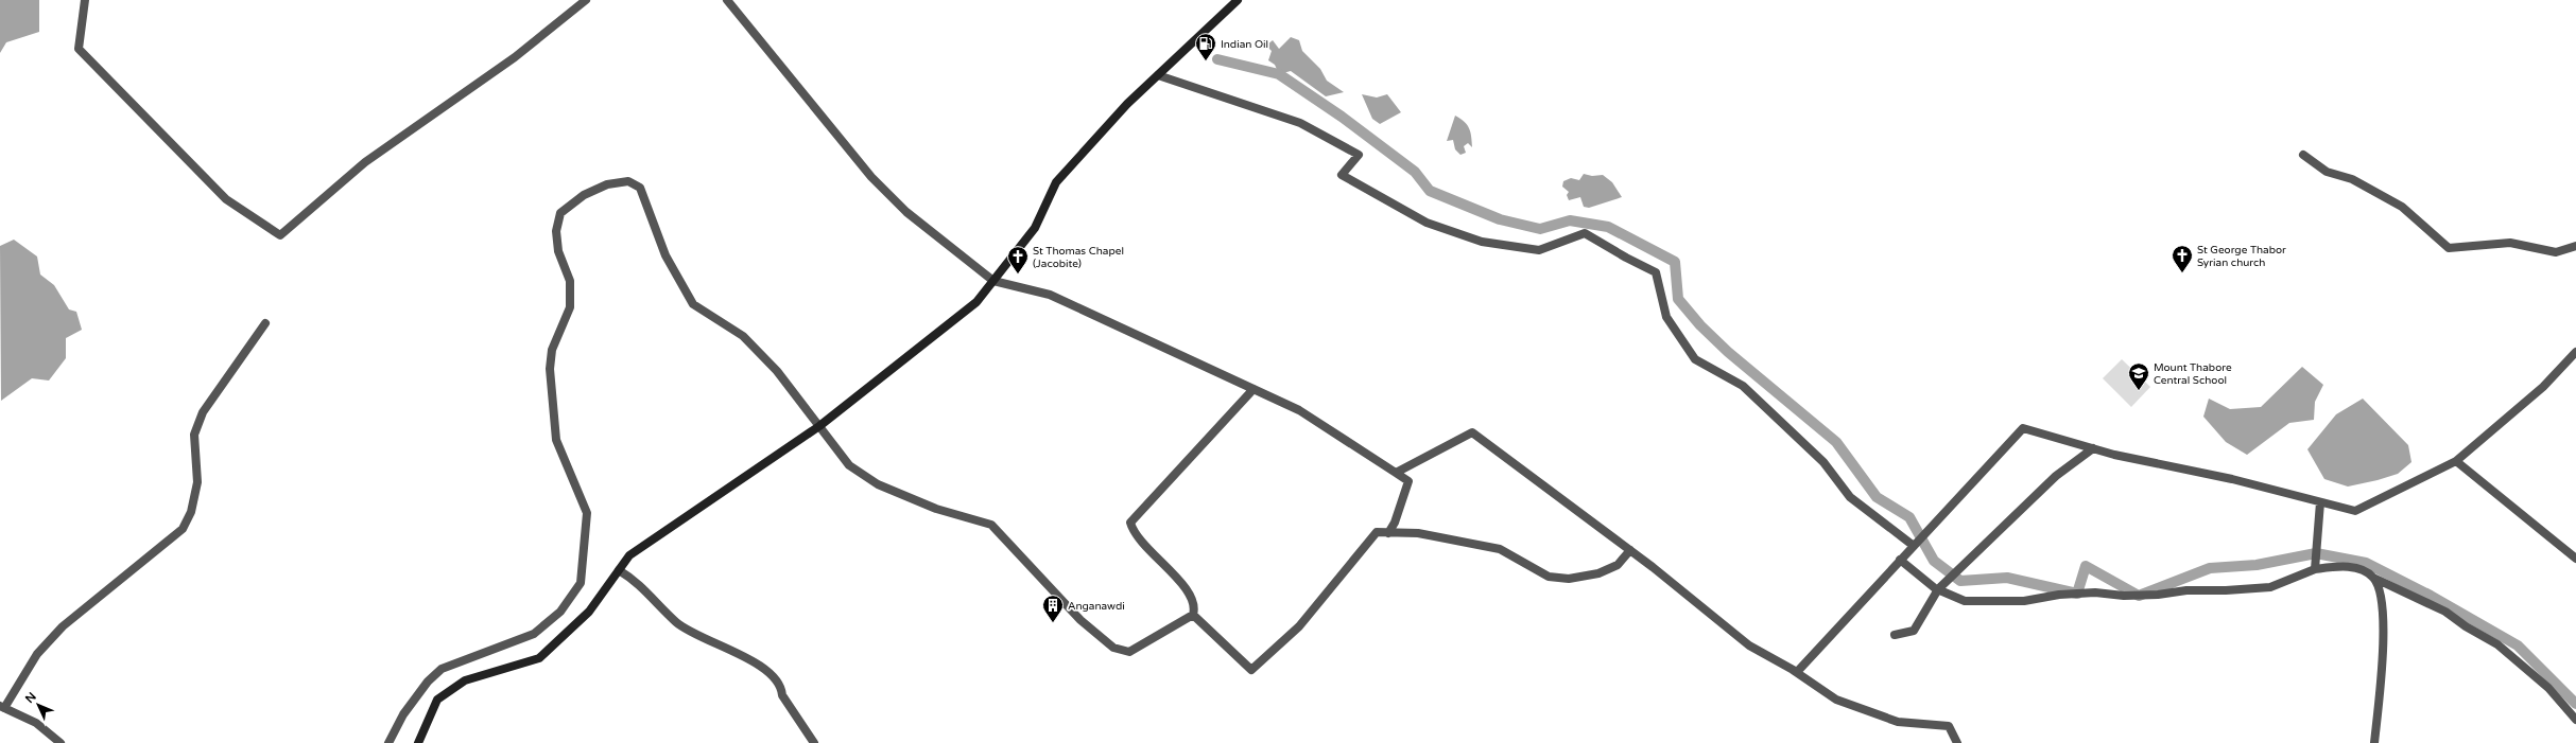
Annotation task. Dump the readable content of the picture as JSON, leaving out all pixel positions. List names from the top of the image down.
{
  "places": {
    "fuel station": ["Indian Oil"],
    "church": ["St George Thabor Syrian church", "St Thomas Chapel (Jacobite)"],
    "school or university": ["Mount Thabore Central School"],
    "building": ["Anganawdi"]
  },
  "north": "top left"
}
